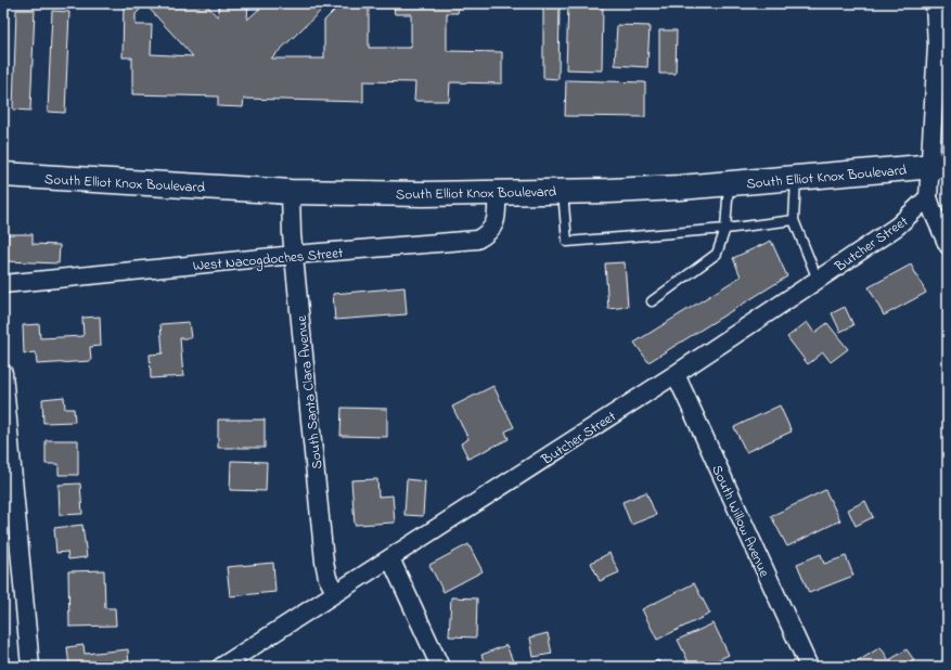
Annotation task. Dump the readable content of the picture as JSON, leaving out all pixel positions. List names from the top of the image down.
{
  "streets": {
    "main road": ["South Elliot Knox Boulevard"],
    "street": [
      "Butcher Street",
      "West Nacogdoches Street",
      "South Santa Clara Avenue",
      "South Willow Avenue"
    ]
  },
  "crossings": [
    ["South Elliot Knox Boulevard", "West Nacogdoches Street"],
    ["South Elliot Knox Boulevard", "South Santa Clara Avenue"],
    ["Butcher Street", "South Santa Clara Avenue"],
    ["Butcher Street", "South Willow Avenue"],
    ["West Nacogdoches Street", "South Santa Clara Avenue"]
  ]
}
